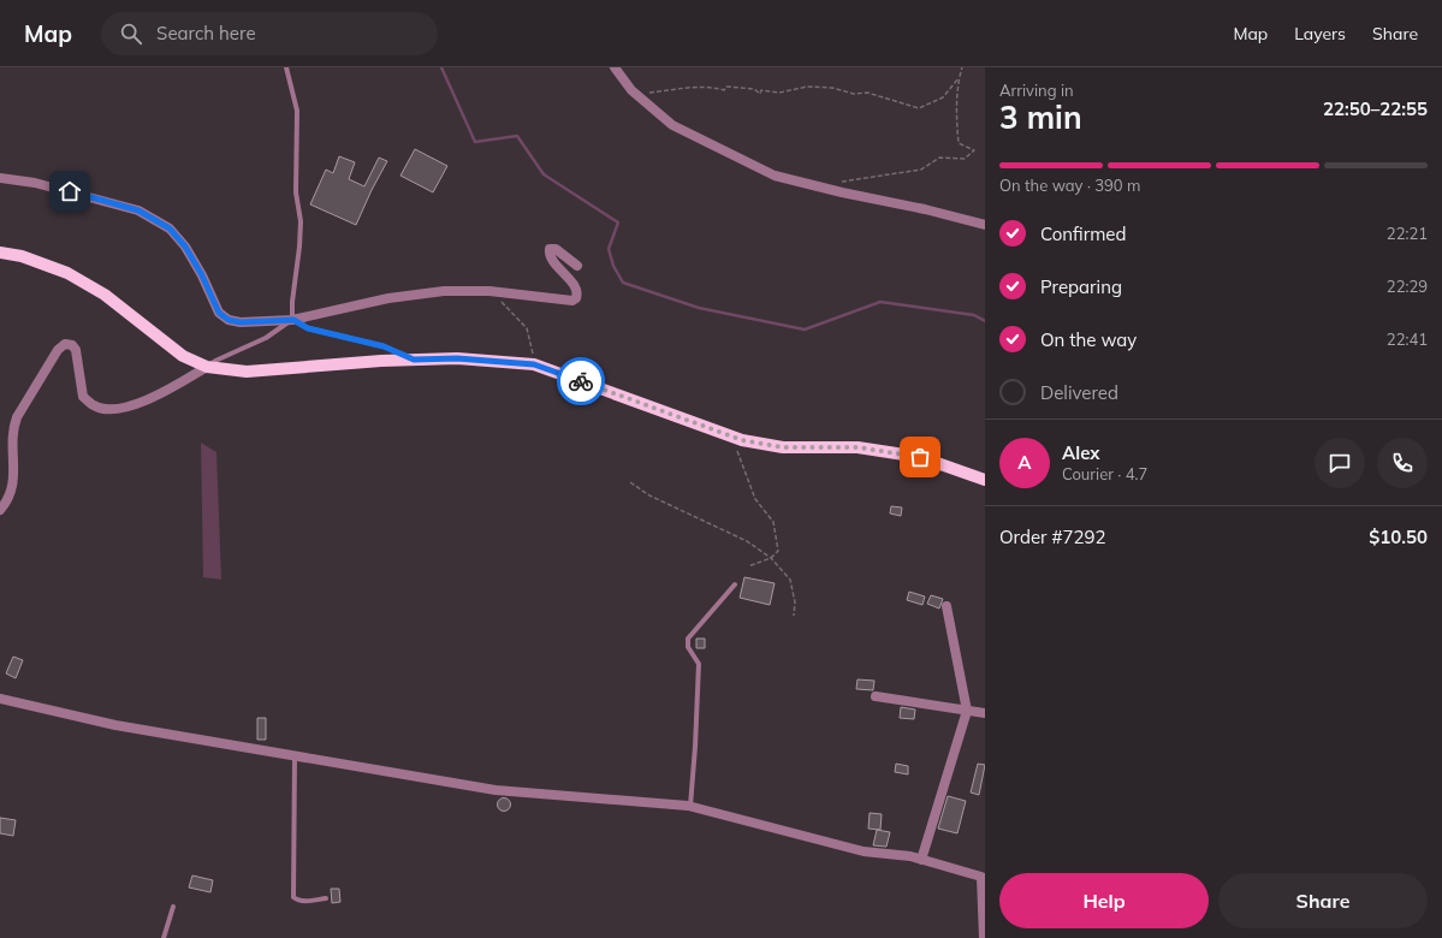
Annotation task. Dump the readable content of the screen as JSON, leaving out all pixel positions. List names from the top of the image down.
{
  "page": {
    "header": "Map",
    "search": "Search here",
    "nav": ["Map", "Layers", "Share"],
    "heading": ["3 min", "Arriving in", "22:50–22:55"],
    "panel": [
      "Alex",
      "Courier · 4.7",
      "Order #7292",
      "$10.50"
    ],
    "bar": "On the way · 390 m",
    "list": [
      ["Confirmed", "22:21"],
      ["Preparing", "22:29"],
      ["On the way", "22:41"],
      "Delivered"
    ],
    "round": "A",
    "buttons": ["Help", "Share"]
  }
}
